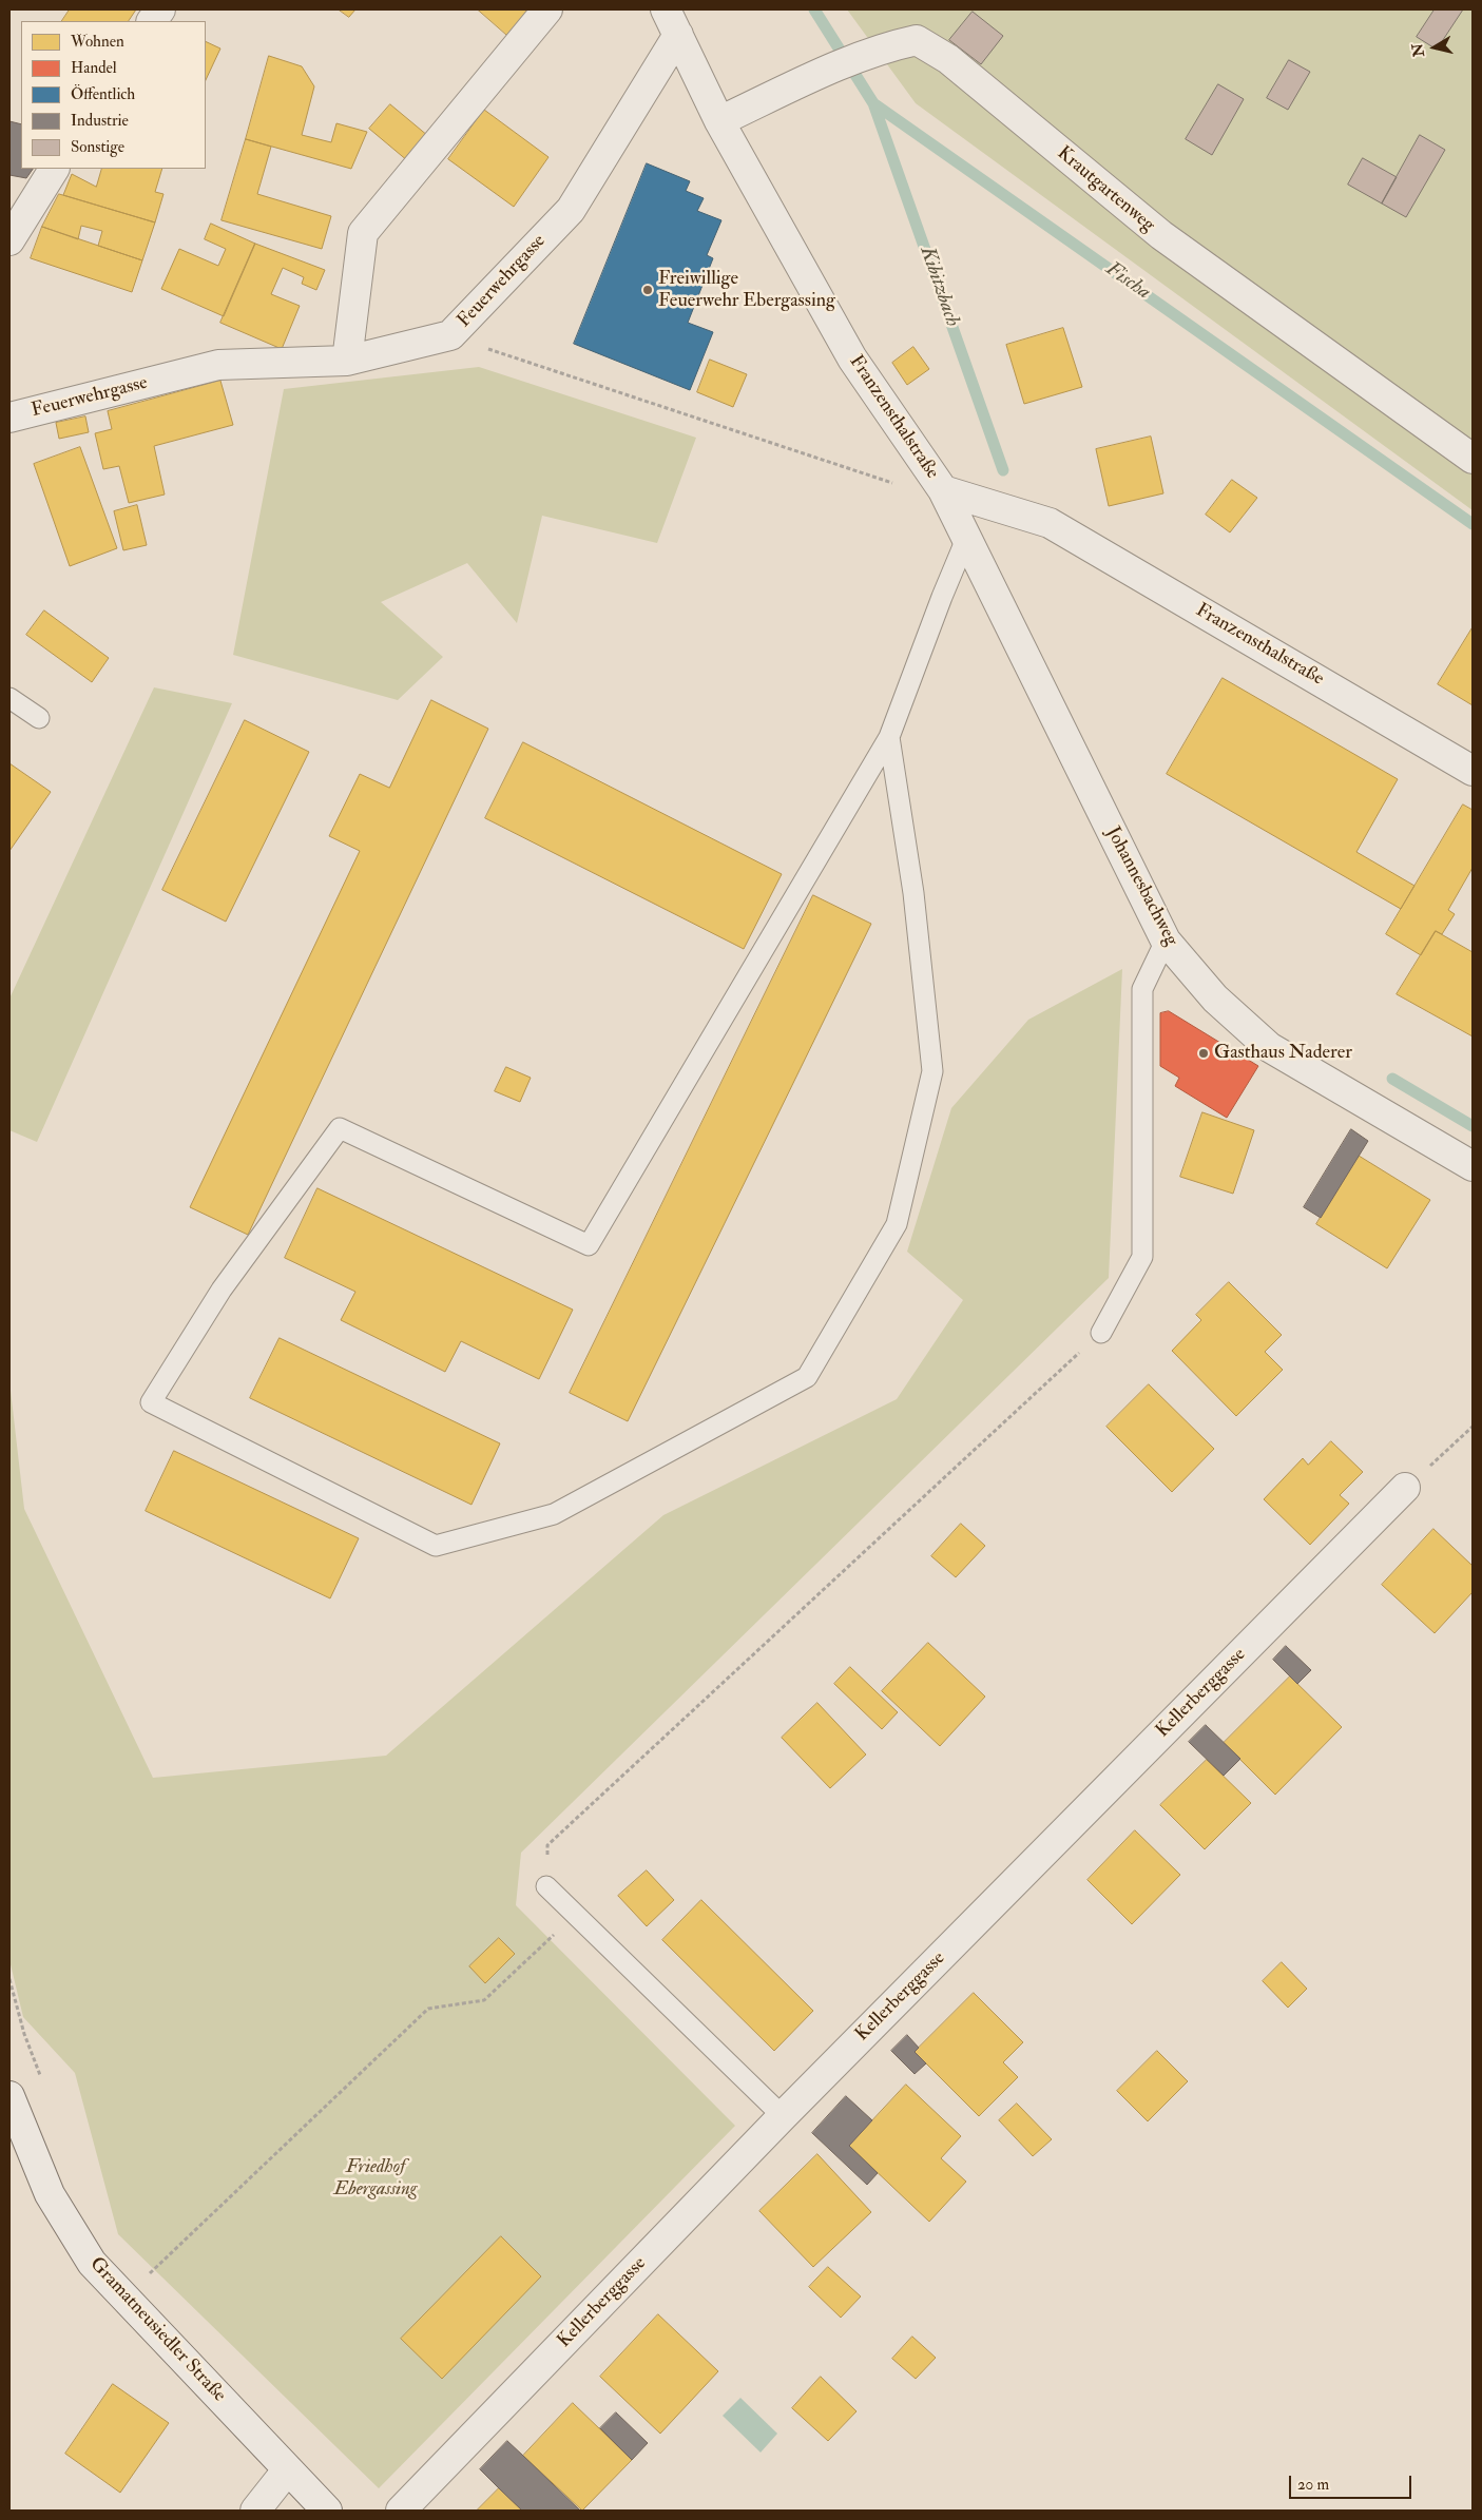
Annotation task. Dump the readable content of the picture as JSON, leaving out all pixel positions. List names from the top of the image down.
{
  "streets": {
    "street": [
      "Krautgartenweg",
      "Feuerwehrgasse",
      "Franzensthalstraße",
      "Johannesbachweg",
      "Kellerberggasse",
      "Gramatneusiedler Straße"
    ]
  },
  "crossings": [
    ["Krautgartenweg", "Franzensthalstraße"],
    ["Feuerwehrgasse", "Franzensthalstraße"],
    ["Franzensthalstraße", "Johannesbachweg"]
  ],
  "water": ["Fischa", "Kibitzbach"],
  "parks": ["Friedhof Ebergassing"],
  "places": ["Freiwillige Feuerwehr Ebergassing", "Gasthaus Naderer"],
  "legend": [
    "Wohnen",
    "Handel",
    "Öffentlich",
    "Industrie",
    "Sonstige"
  ],
  "scale_bar": "20 m",
  "north": "left"
}
